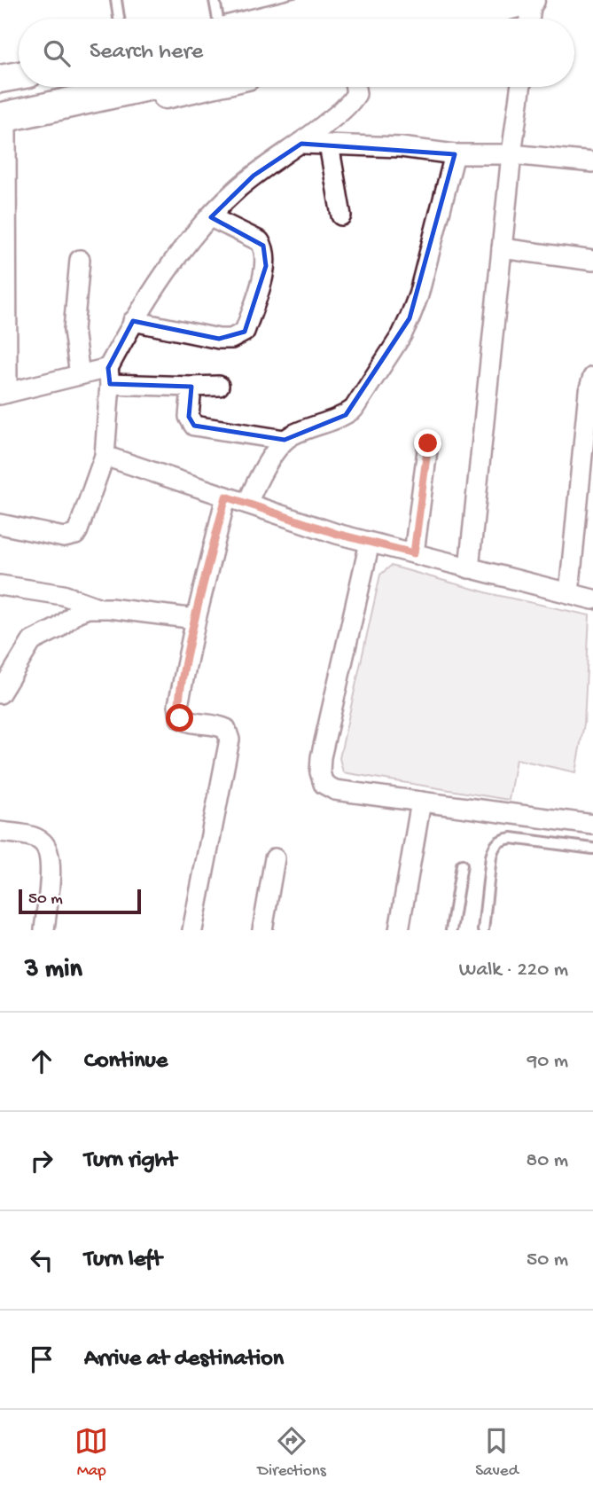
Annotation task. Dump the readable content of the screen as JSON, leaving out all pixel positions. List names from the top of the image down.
{
  "scale_bar": "50 m",
  "page": {
    "search": "Search here",
    "scale": "50 m",
    "heading": ["3 min", "Walk · 220 m"],
    "list": [
      ["Continue", "90 m"],
      ["Turn right", "80 m"],
      ["Turn left", "50 m"],
      "Arrive at destination"
    ],
    "nav": ["Map", "Directions", "Saved"]
  }
}
